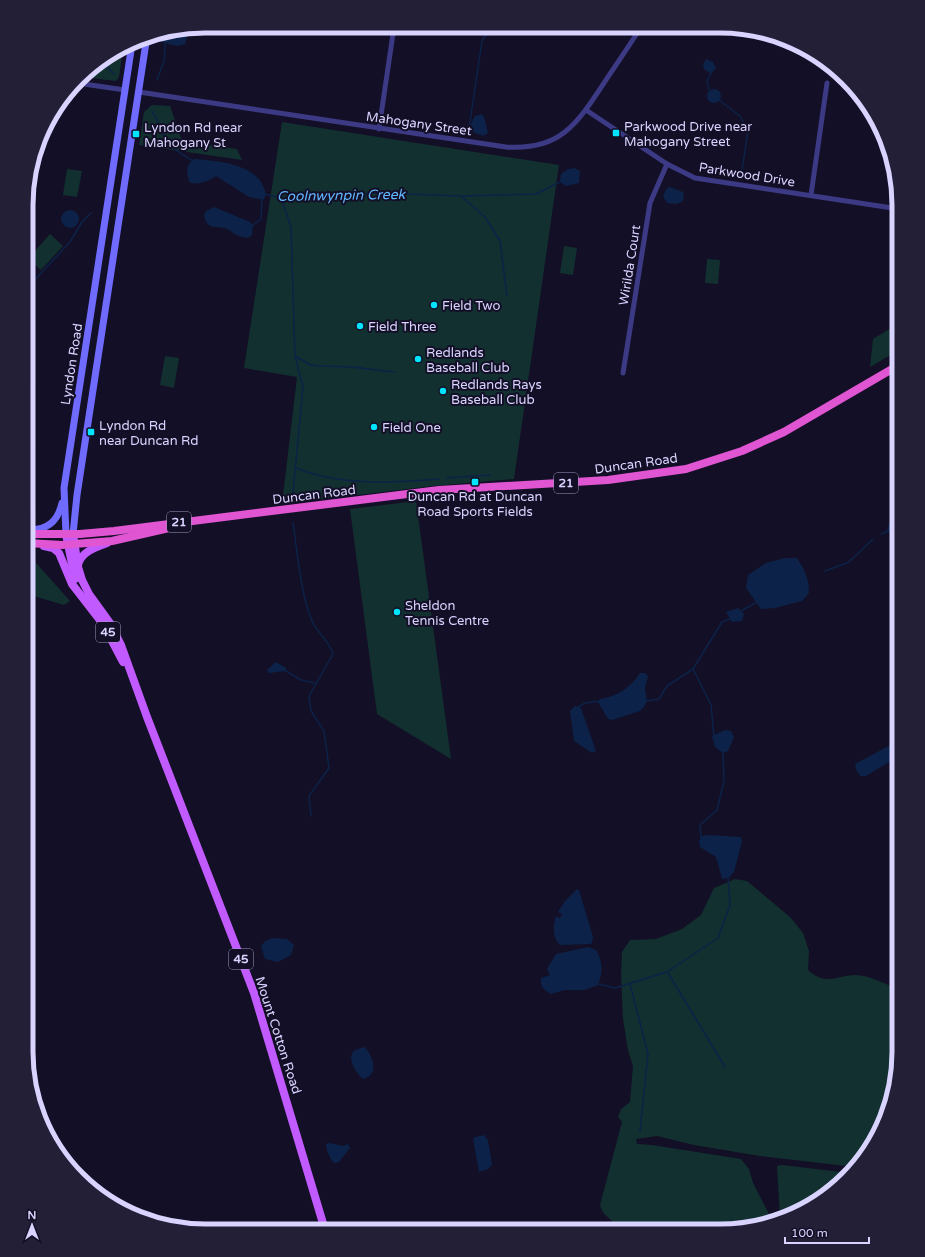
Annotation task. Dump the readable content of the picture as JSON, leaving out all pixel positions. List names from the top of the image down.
{
  "streets": {
    "highway": ["Duncan Road", "21"],
    "main road": ["Lyndon Road", "45", "Mount Cotton Road"],
    "street": ["Mahogany Street", "Parkwood Drive", "Wirilda Court"]
  },
  "crossings": [
    ["Mahogany Street", "Parkwood Drive"],
    ["Mahogany Street", "Lyndon Road"],
    ["Parkwood Drive", "Wirilda Court"],
    ["Lyndon Road", "Duncan Road"],
    ["Lyndon Road", "21"],
    ["Lyndon Road", "Mount Cotton Road"],
    ["Duncan Road", "21"],
    ["Duncan Road", "Mount Cotton Road"],
    ["21", "Mount Cotton Road"]
  ],
  "water": ["Coolnwynpin Creek"],
  "places": {
    "transit": [
      "Parkwood Drive near Mahogany Street",
      "Lyndon Rd near Mahogany St",
      "Lyndon Rd near Duncan Rd",
      "Duncan Rd at Duncan Road Sports Fields"
    ],
    "other": [
      "Field Two",
      "Field Three",
      "Redlands Baseball Club",
      "Redlands Rays Baseball Club",
      "Field One",
      "Sheldon Tennis Centre"
    ]
  },
  "scale_bar": "100 m",
  "north": "top"
}
